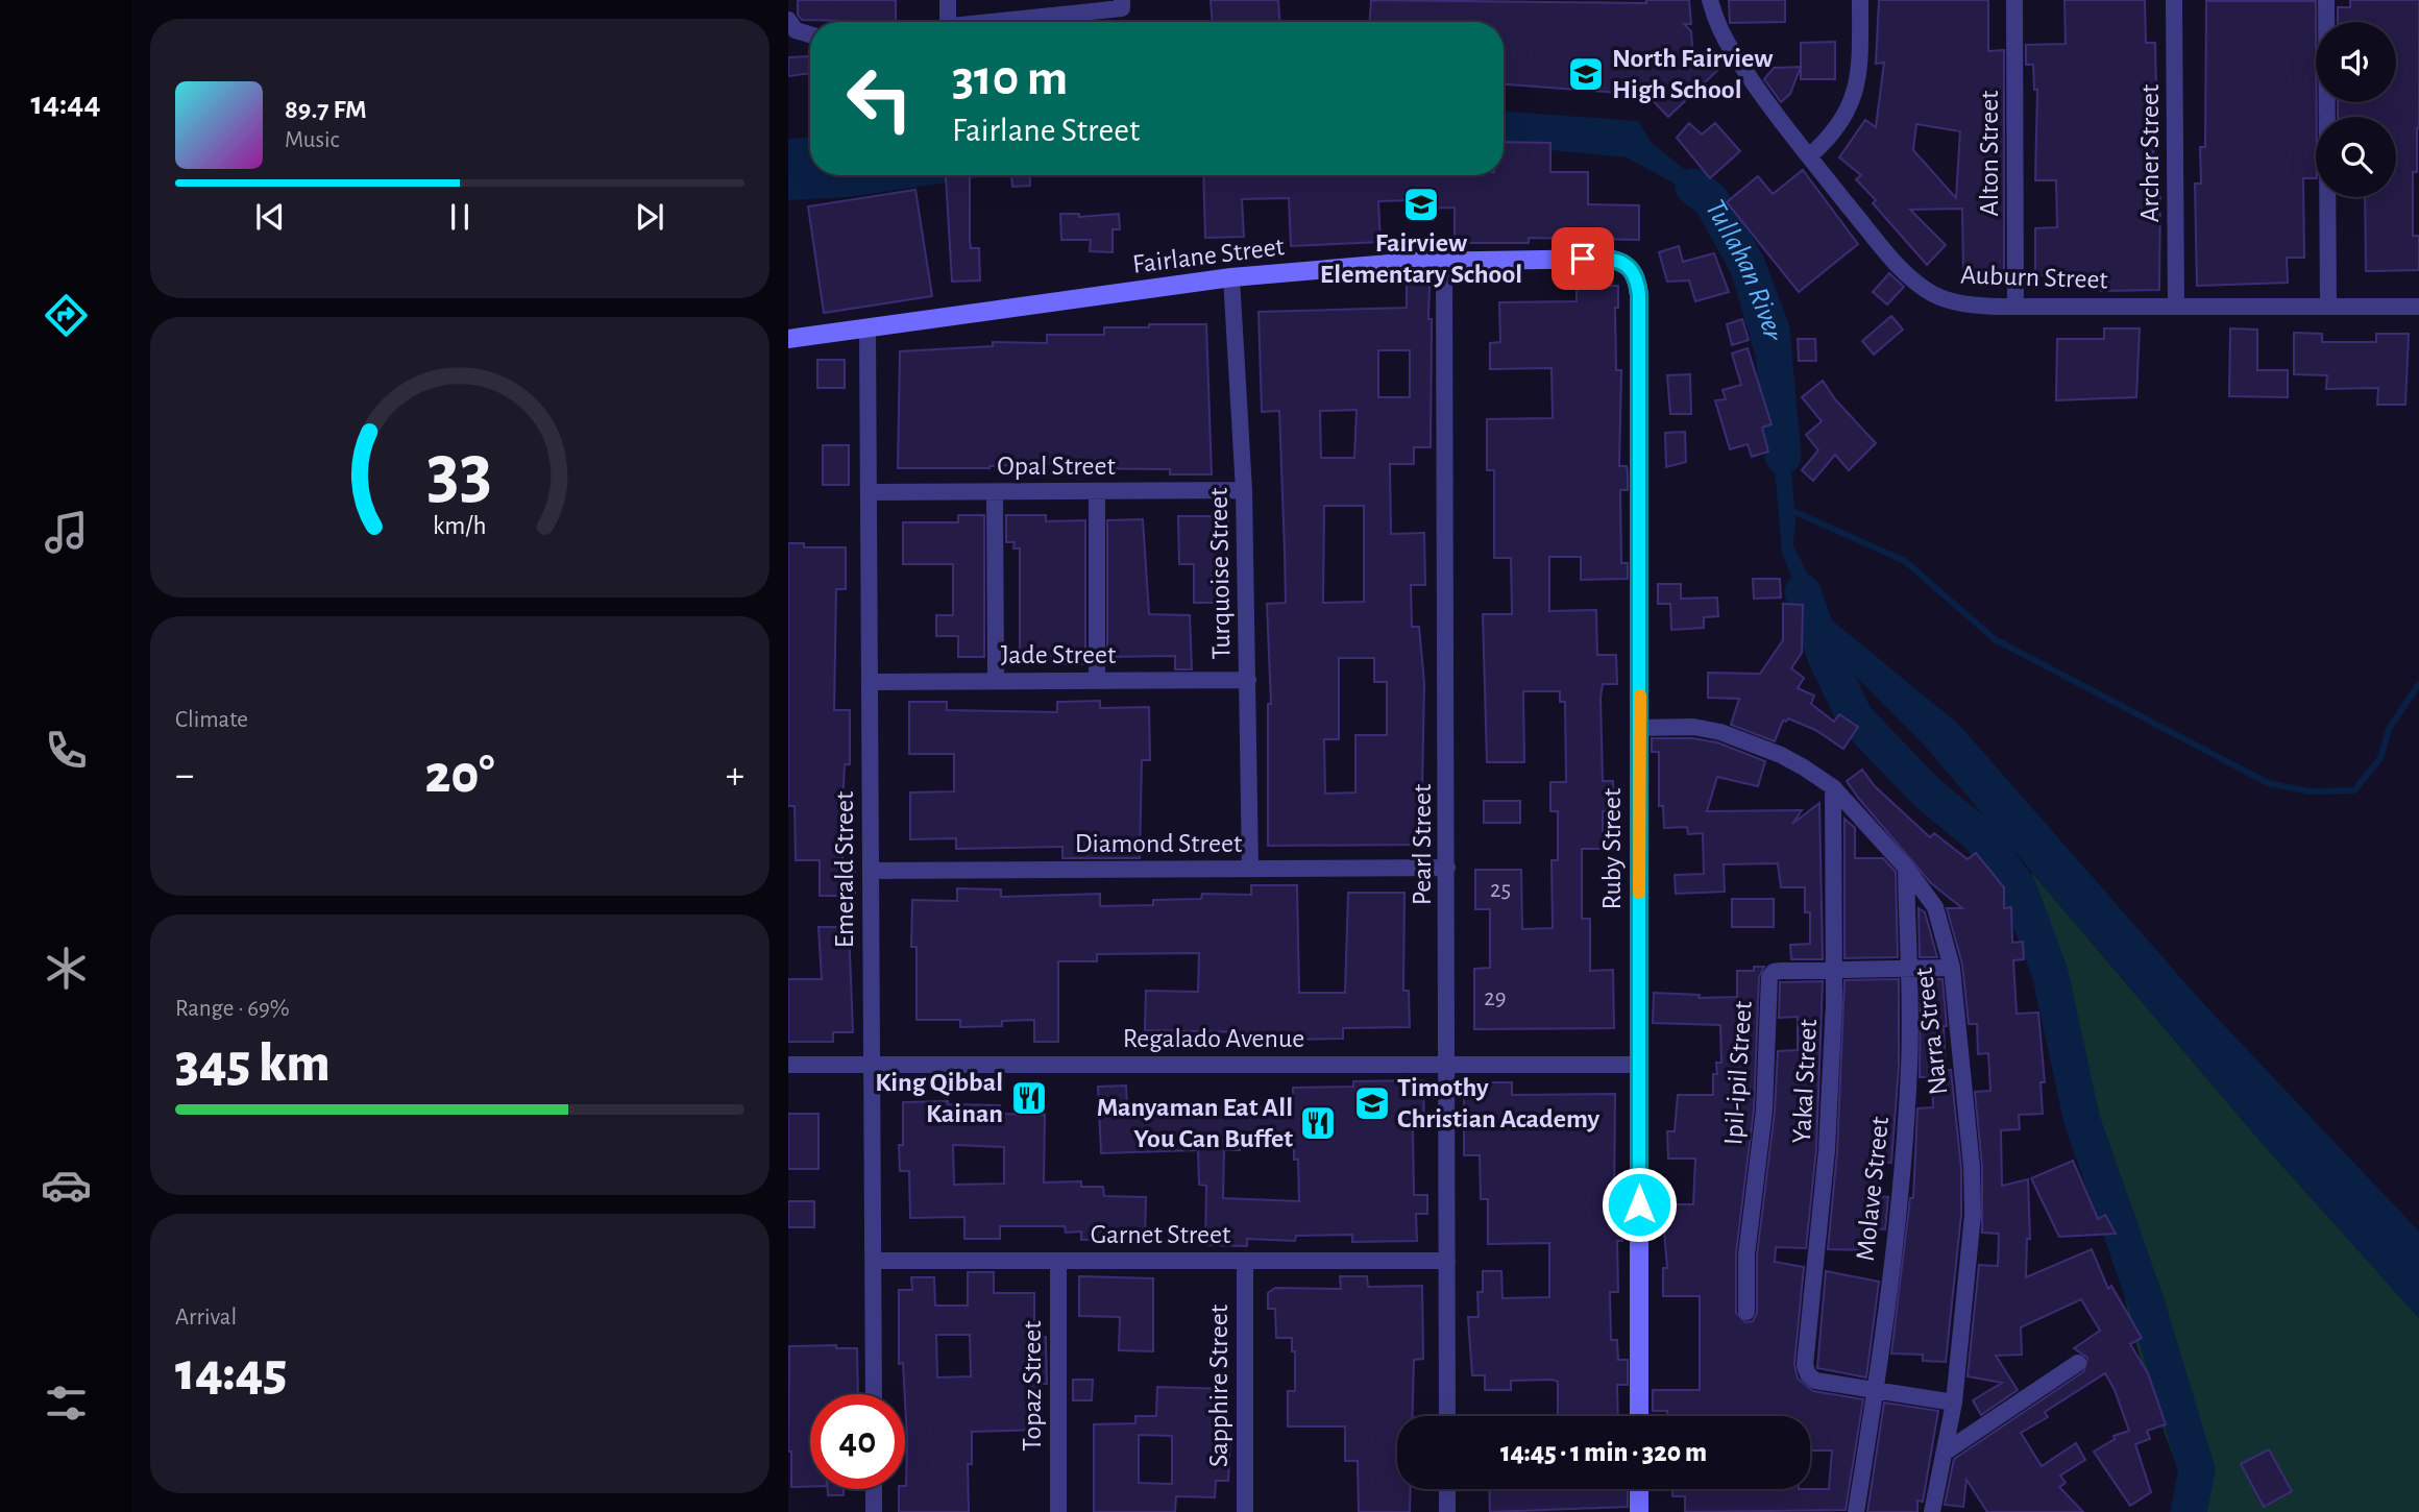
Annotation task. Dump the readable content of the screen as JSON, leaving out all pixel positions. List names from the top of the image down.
{
  "streets": {
    "street": [
      "Alton Street",
      "Archer Street",
      "Fairlane Street",
      "Auburn Street",
      "Opal Street",
      "Turquoise Street",
      "Jade Street",
      "Diamond Street",
      "Pearl Street",
      "Ruby Street",
      "Emerald Street",
      "Narra Street",
      "Regalado Avenue",
      "Ipil-ipil Street",
      "Yakal Street",
      "Molave Street",
      "Garnet Street",
      "Topaz Street",
      "Sapphire Street"
    ]
  },
  "crossings": [
    ["Alton Street", "Auburn Street"],
    ["Archer Street", "Auburn Street"],
    ["Fairlane Street", "Turquoise Street"],
    ["Fairlane Street", "Pearl Street"],
    ["Fairlane Street", "Ruby Street"],
    ["Fairlane Street", "Emerald Street"],
    ["Opal Street", "Turquoise Street"],
    ["Opal Street", "Emerald Street"],
    ["Turquoise Street", "Jade Street"],
    ["Turquoise Street", "Diamond Street"],
    ["Jade Street", "Emerald Street"],
    ["Diamond Street", "Pearl Street"],
    ["Diamond Street", "Emerald Street"],
    ["Pearl Street", "Regalado Avenue"],
    ["Pearl Street", "Garnet Street"],
    ["Ruby Street", "Narra Street"],
    ["Ruby Street", "Regalado Avenue"],
    ["Emerald Street", "Regalado Avenue"],
    ["Emerald Street", "Garnet Street"],
    ["Narra Street", "Ipil-ipil Street"],
    ["Narra Street", "Yakal Street"],
    ["Narra Street", "Molave Street"],
    ["Ipil-ipil Street", "Yakal Street"],
    ["Ipil-ipil Street", "Molave Street"],
    ["Yakal Street", "Molave Street"],
    ["Garnet Street", "Topaz Street"],
    ["Garnet Street", "Sapphire Street"]
  ],
  "water": ["Tullahan River"],
  "places": {
    "school or university": ["North Fairview High School", "Fairview Elementary School", "Timothy Christian Academy"],
    "restaurant": ["King Qibbal Kainan", "Manyaman Eat All You Can Buffet"]
  },
  "house_numbers": ["25", "29"],
  "page": {
    "tabs": "14:44",
    "turn": ["310 m", "Fairlane Street"],
    "song": ["89.7 FM", "Music"],
    "tile": [
      "Climate",
      ["Range · 69%", "345 km"],
      ["Arrival", "14:45"]
    ],
    "heat": ["−", "20°", "+"],
    "limit": "40",
    "trip": "14:45 · 1 min · 320 m",
    "gauge": ["33", "km/h"]
  }
}
